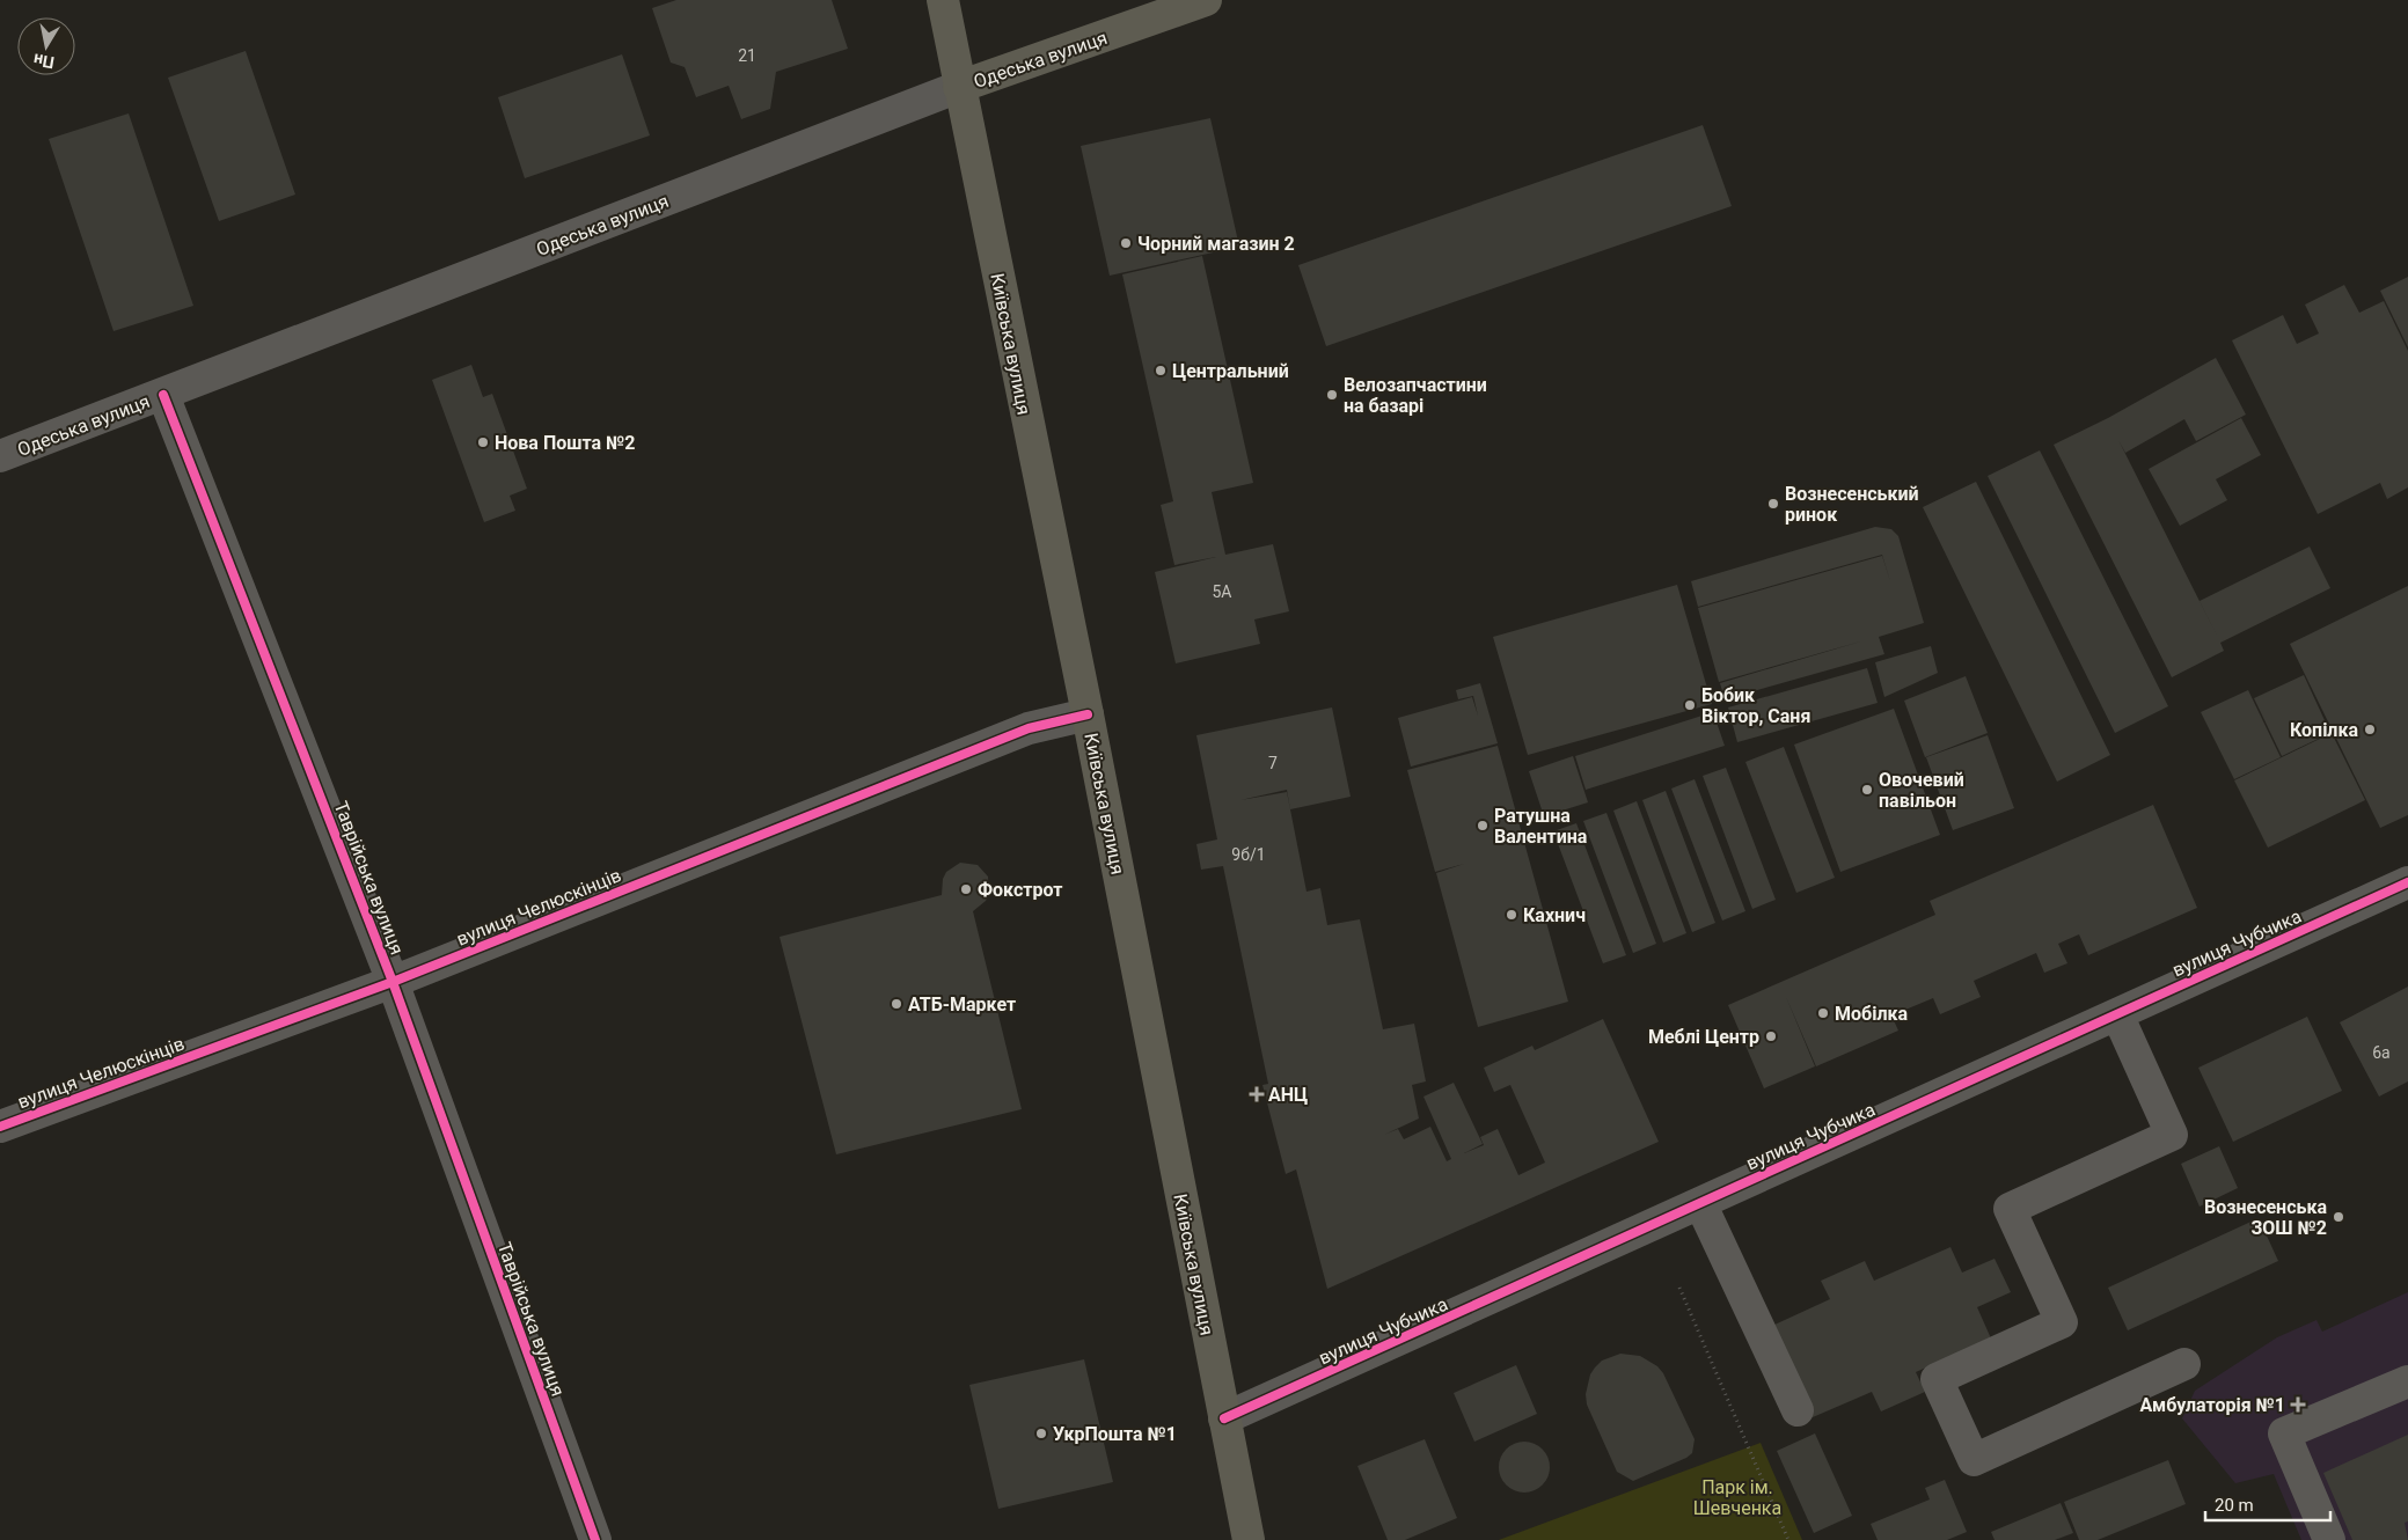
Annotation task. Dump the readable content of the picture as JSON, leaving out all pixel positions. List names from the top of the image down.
{
  "streets": {
    "main road": ["Одеська вулиця", "Київська вулиця"],
    "street": ["Таврійська вулиця", "вулиця Челюскінців", "вулиця Чубчика"]
  },
  "crossings": [
    ["Одеська вулиця", "Київська вулиця"],
    ["Одеська вулиця", "Таврійська вулиця"],
    ["Київська вулиця", "вулиця Челюскінців"],
    ["Київська вулиця", "вулиця Чубчика"],
    ["Таврійська вулиця", "вулиця Челюскінців"]
  ],
  "parks": ["Парк ім. Шевченка"],
  "places": {
    "other": [
      "Чорний магазин 2",
      "Центральний",
      "Велозапчастини на базарі",
      "Нова Пошта №2",
      "Вознесенський ринок",
      "Бобик Віктор, Саня",
      "Копілка",
      "Овочевий павільон",
      "Ратушна Валентина",
      "Фокстрот",
      "Кахнич",
      "АТБ-Маркет",
      "Мобілка",
      "Меблі Центр",
      "Вознесенська ЗОШ №2",
      "УкрПошта №1"
    ],
    "health": ["АНЦ", "Амбулаторія №1"]
  },
  "house_numbers": [
    "21",
    "5А",
    "7",
    "9б/1",
    "6а"
  ],
  "scale_bar": "20 m",
  "north": "bottom"
}
